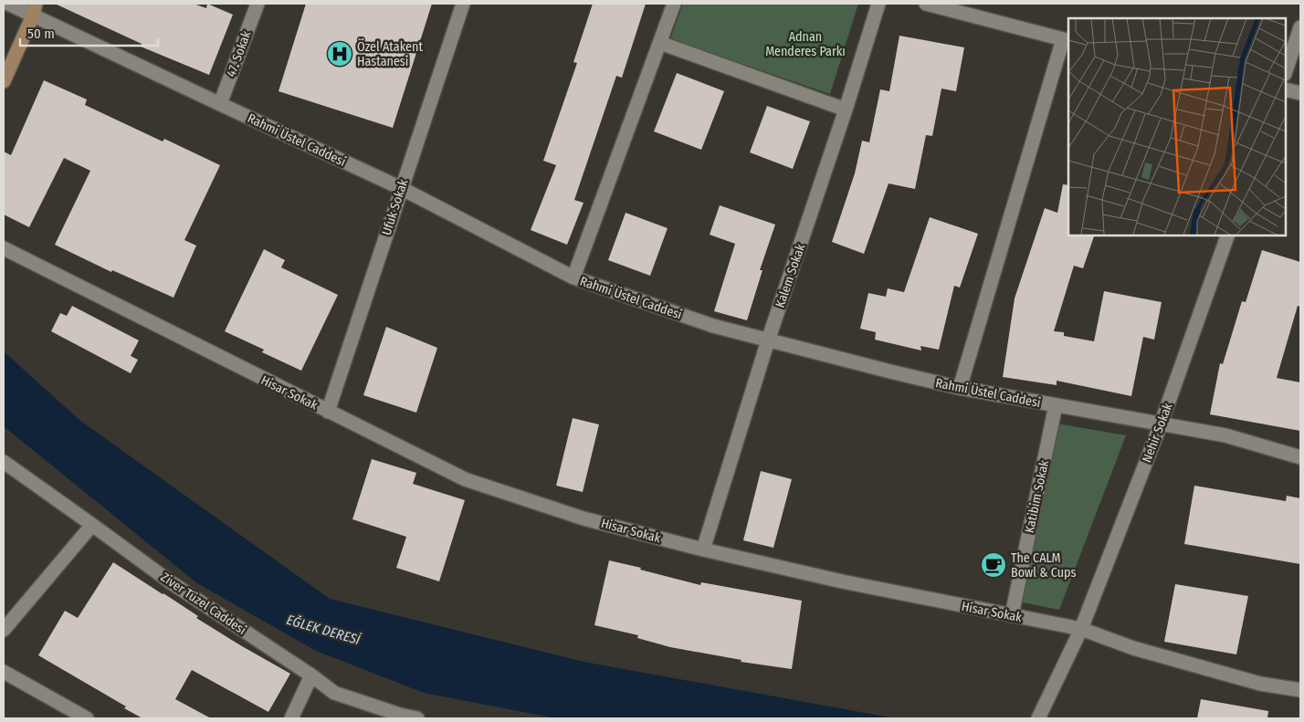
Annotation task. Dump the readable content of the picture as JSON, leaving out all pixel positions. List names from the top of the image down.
{
  "streets": {
    "street": [
      "47. Sokak",
      "Rahmi Üstel Caddesi",
      "Ufuk Sokak",
      "Kalem Sokak",
      "Hisar Sokak",
      "Nehir Sokak",
      "Katibim Sokak",
      "Ziver Tüzel Caddesi"
    ]
  },
  "crossings": [
    ["47. Sokak", "Rahmi Üstel Caddesi"],
    ["Rahmi Üstel Caddesi", "Ufuk Sokak"],
    ["Rahmi Üstel Caddesi", "Kalem Sokak"],
    ["Rahmi Üstel Caddesi", "Nehir Sokak"],
    ["Rahmi Üstel Caddesi", "Katibim Sokak"],
    ["Ufuk Sokak", "Hisar Sokak"],
    ["Kalem Sokak", "Hisar Sokak"],
    ["Hisar Sokak", "Nehir Sokak"],
    ["Hisar Sokak", "Katibim Sokak"]
  ],
  "water": ["EĞLEK DERESİ"],
  "parks": ["Adnan Menderes Parkı"],
  "places": {
    "hospital": ["Özel Atakent Hastanesi"],
    "cafe": ["The CALM Bowl & Cups"]
  },
  "scale_bar": "50 m"
}
